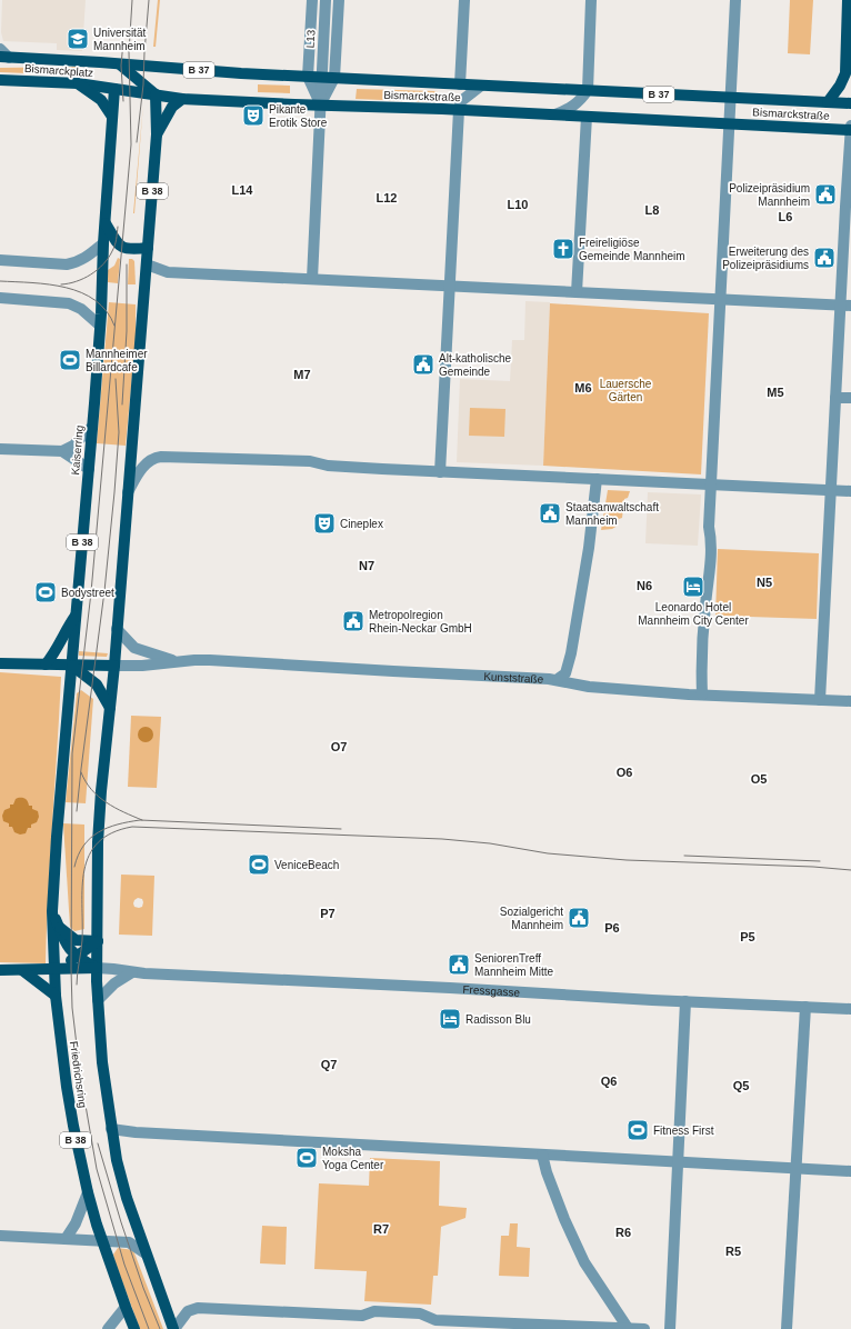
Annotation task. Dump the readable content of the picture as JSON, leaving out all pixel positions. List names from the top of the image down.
{
  "streets": {
    "main road": [
      "Bismarckplatz",
      "B 37",
      "Bismarckstraße",
      "B 38",
      "Kaiserring",
      "Friedrichsring"
    ],
    "street": ["L13", "Kunststraße", "Fressgasse"]
  },
  "crossings": [
    ["L13", "Bismarckstraße"],
    ["Bismarckplatz", "Bismarckstraße"],
    ["Bismarckplatz", "Kaiserring"],
    ["Bismarckstraße", "B 38"],
    ["Bismarckstraße", "Kaiserring"],
    ["B 38", "Kunststraße"],
    ["B 38", "Fressgasse"],
    ["Kaiserring", "Friedrichsring"]
  ],
  "districts": [
    "L14",
    "L12",
    "L10",
    "L8",
    "L6",
    "M7",
    "M6",
    "M5",
    "N7",
    "N5",
    "N6",
    "O7",
    "O6",
    "O5",
    "P7",
    "P6",
    "P5",
    "Q7",
    "Q6",
    "Q5",
    "R7",
    "R6",
    "R5"
  ],
  "parks": ["Lauersche Gärten"],
  "places": {
    "school or university": ["Universität Mannheim"],
    "theatre": ["Pikante Erotik Store", "Cineplex"],
    "public building": [
      "Polizeipräsidium Mannheim",
      "Erweiterung des Polizeipräsidiums",
      "Alt-katholische Gemeinde",
      "Staatsanwaltschaft Mannheim",
      "Metropolregion Rhein-Neckar GmbH",
      "Sozialgericht Mannheim",
      "SeniorenTreff Mannheim Mitte"
    ],
    "church": ["Freireligiöse Gemeinde Mannheim"],
    "sports": [
      "Mannheimer Billardcafe",
      "Bodystreet",
      "VeniceBeach",
      "Fitness First",
      "Moksha Yoga Center"
    ],
    "hotel": ["Leonardo Hotel Mannheim City Center", "Radisson Blu"]
  }
}
